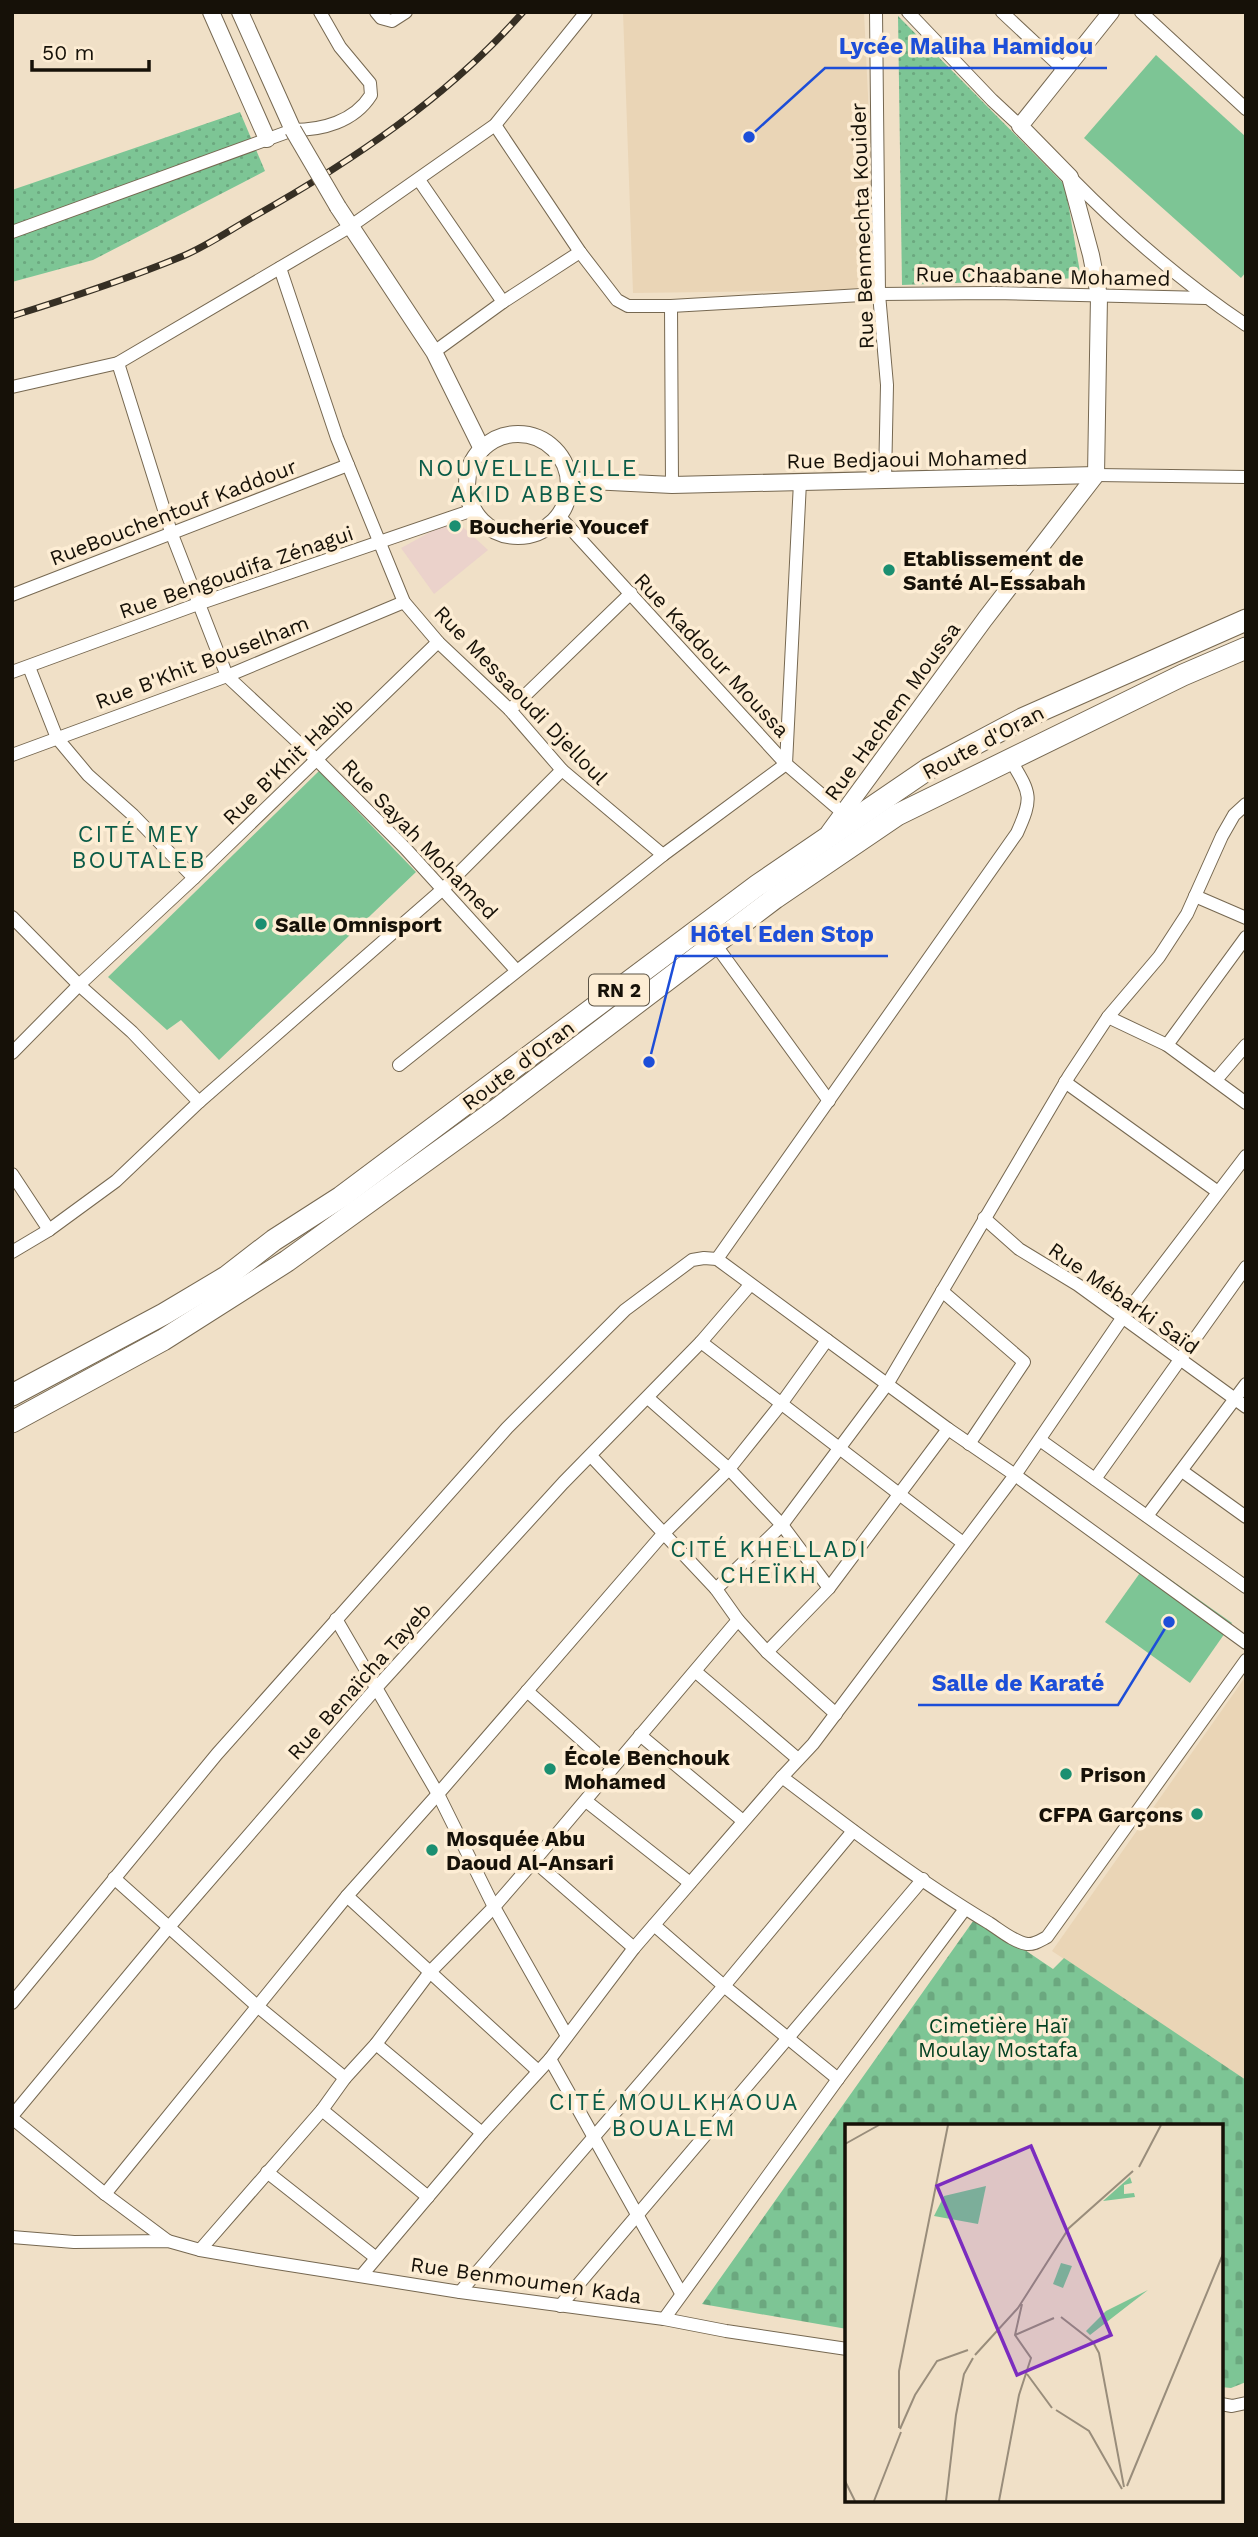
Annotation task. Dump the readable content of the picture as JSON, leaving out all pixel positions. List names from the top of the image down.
{
  "streets": {
    "main road": ["Route d'Oran", "RN 2"],
    "street": [
      "Rue Benmechta Kouider",
      "Rue Chaabane Mohamed",
      "Rue Bedjaoui Mohamed",
      "RueBouchentouf Kaddour",
      "Rue Bengoudifa Zénagui",
      "Rue Kaddour Moussa",
      "Rue B'Khit Bouselham",
      "Rue Messaoudi Djelloul",
      "Rue Hachem Moussa",
      "Rue B'Khit Habib",
      "Rue Sayah Mohamed",
      "Rue Mébarki Saïd",
      "Rue Benaïcha Tayeb",
      "Rue Benmoumen Kada"
    ]
  },
  "crossings": [
    ["Rue Benmechta Kouider", "Rue Chaabane Mohamed"],
    ["Rue Benmechta Kouider", "Rue Bedjaoui Mohamed"],
    ["Rue Bedjaoui Mohamed", "Rue Bengoudifa Zénagui"],
    ["Rue Bedjaoui Mohamed", "Rue Kaddour Moussa"],
    ["Rue Bedjaoui Mohamed", "Rue Hachem Moussa"],
    ["RueBouchentouf Kaddour", "Rue Messaoudi Djelloul"],
    ["RueBouchentouf Kaddour", "Rue Sayah Mohamed"],
    ["Rue Bengoudifa Zénagui", "Rue Kaddour Moussa"],
    ["Rue Bengoudifa Zénagui", "Rue Messaoudi Djelloul"],
    ["Rue Bengoudifa Zénagui", "Rue Sayah Mohamed"],
    ["Rue Kaddour Moussa", "Rue Hachem Moussa"],
    ["Rue B'Khit Bouselham", "Rue Messaoudi Djelloul"],
    ["Rue B'Khit Bouselham", "Rue Sayah Mohamed"],
    ["Rue Messaoudi Djelloul", "Rue B'Khit Habib"],
    ["Rue Hachem Moussa", "Route d'Oran"],
    ["Rue B'Khit Habib", "Rue Sayah Mohamed"]
  ],
  "districts": [
    "NOUVELLE VILLE AKID ABBÈS",
    "CITÉ MEY BOUTALEB",
    "CITÉ KHELLADI CHEÏKH",
    "CITÉ MOULKHAOUA BOUALEM"
  ],
  "parks": ["Cimetière Haï Moulay Mostafa"],
  "places": [
    "Lycée Maliha Hamidou",
    "Boucherie Youcef",
    "Etablissement de Santé Al-Essabah",
    "Salle Omnisport",
    "Hôtel Eden Stop",
    "Salle de Karaté",
    "École Benchouk Mohamed",
    "Prison",
    "CFPA Garçons",
    "Mosquée Abu Daoud Al-Ansari"
  ],
  "scale_bar": "50 m"
}
